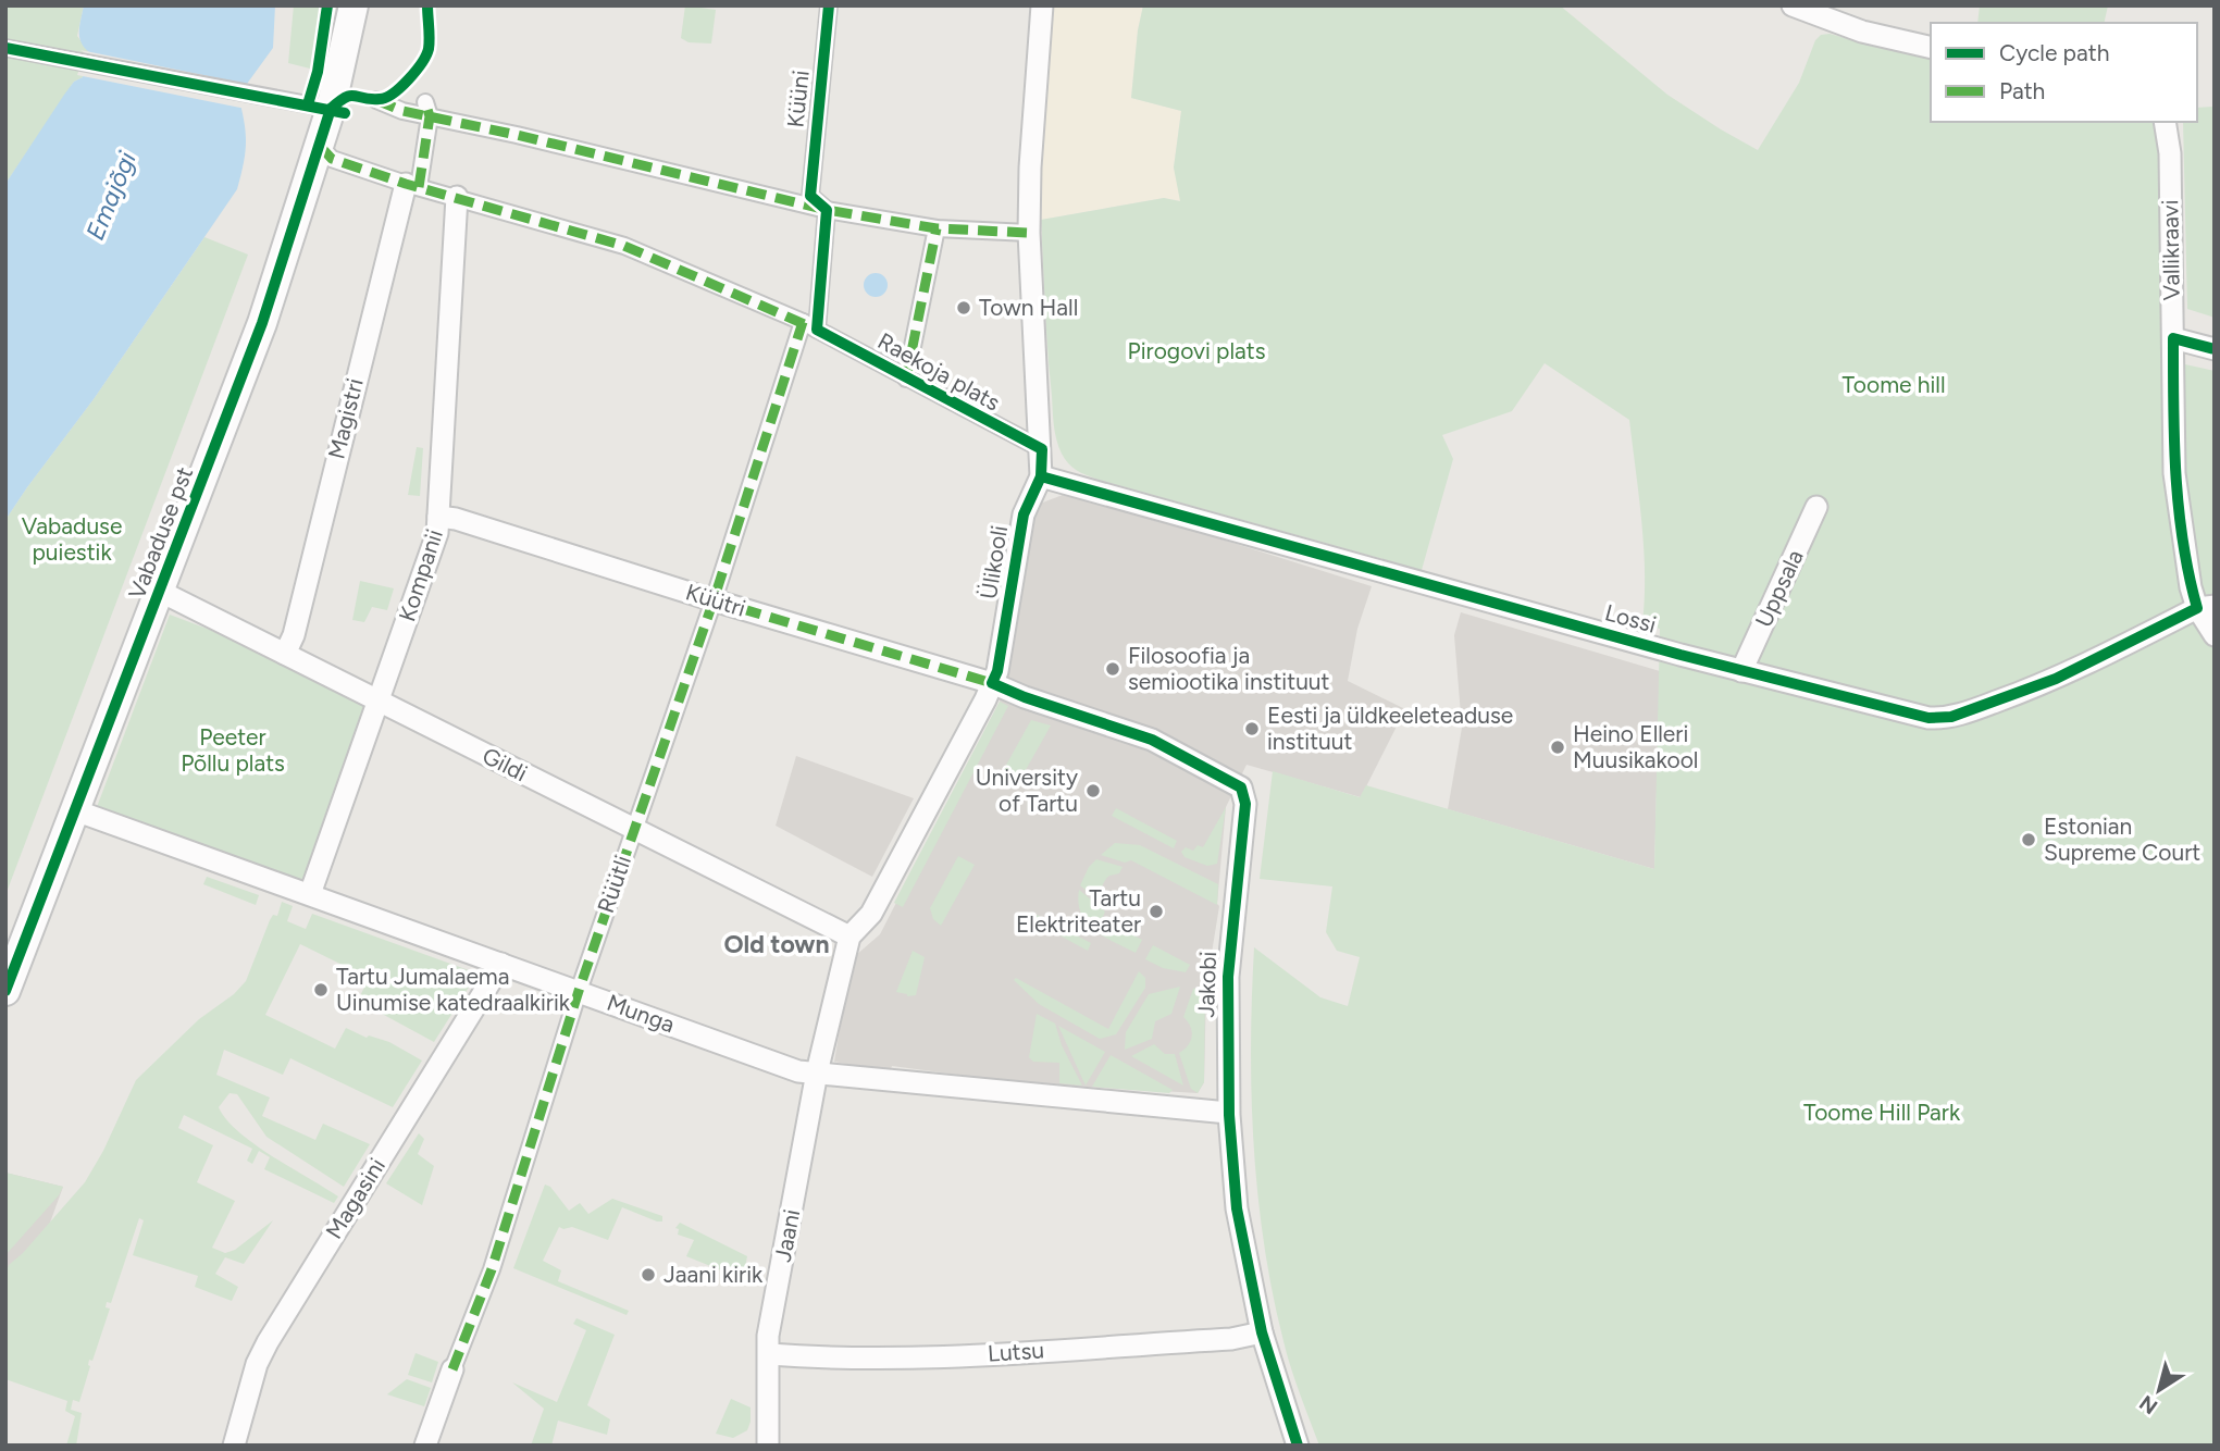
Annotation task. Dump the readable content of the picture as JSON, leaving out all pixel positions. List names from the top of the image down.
{
  "streets": {
    "main road": ["Vabaduse pst"],
    "street": [
      "Küüni",
      "Vallikraavi",
      "Raekoja plats",
      "Magistri",
      "Ülikooli",
      "Kompanii",
      "Uppsala",
      "Küütri",
      "Lossi",
      "Gildi",
      "Rüütli",
      "Jakobi",
      "Munga",
      "Magasini",
      "Jaani",
      "Lutsu"
    ]
  },
  "crossings": [
    ["Küüni", "Rüütli"],
    ["Vallikraavi", "Lossi"],
    ["Raekoja plats", "Magistri"],
    ["Raekoja plats", "Vabaduse pst"],
    ["Raekoja plats", "Ülikooli"],
    ["Raekoja plats", "Kompanii"],
    ["Raekoja plats", "Rüütli"],
    ["Magistri", "Gildi"],
    ["Vabaduse pst", "Gildi"],
    ["Vabaduse pst", "Munga"],
    ["Ülikooli", "Küütri"],
    ["Ülikooli", "Lossi"],
    ["Ülikooli", "Gildi"],
    ["Ülikooli", "Jakobi"],
    ["Ülikooli", "Munga"],
    ["Ülikooli", "Jaani"],
    ["Kompanii", "Küütri"],
    ["Kompanii", "Gildi"],
    ["Kompanii", "Munga"],
    ["Uppsala", "Lossi"],
    ["Küütri", "Rüütli"],
    ["Küütri", "Jakobi"],
    ["Gildi", "Rüütli"],
    ["Rüütli", "Munga"],
    ["Jakobi", "Munga"],
    ["Jakobi", "Lutsu"],
    ["Munga", "Magasini"],
    ["Munga", "Jaani"],
    ["Jaani", "Lutsu"]
  ],
  "districts": ["Old town"],
  "water": ["Emajõgi"],
  "parks": [
    "Pirogovi plats",
    "Toome hill",
    "Vabaduse puiestik",
    "Peeter Põllu plats",
    "Toome Hill Park"
  ],
  "places": [
    "Town Hall",
    "Filosoofia ja semiootika instituut",
    "Eesti ja üldkeeleteaduse instituut",
    "Heino Elleri Muusikakool",
    "University of Tartu",
    "Estonian Supreme Court",
    "Tartu Elektriteater",
    "Tartu Jumalaema Uinumise katedraalkirik",
    "Jaani kirik"
  ],
  "legend": ["Cycle path", "Path"],
  "north": "bottom left"
}
